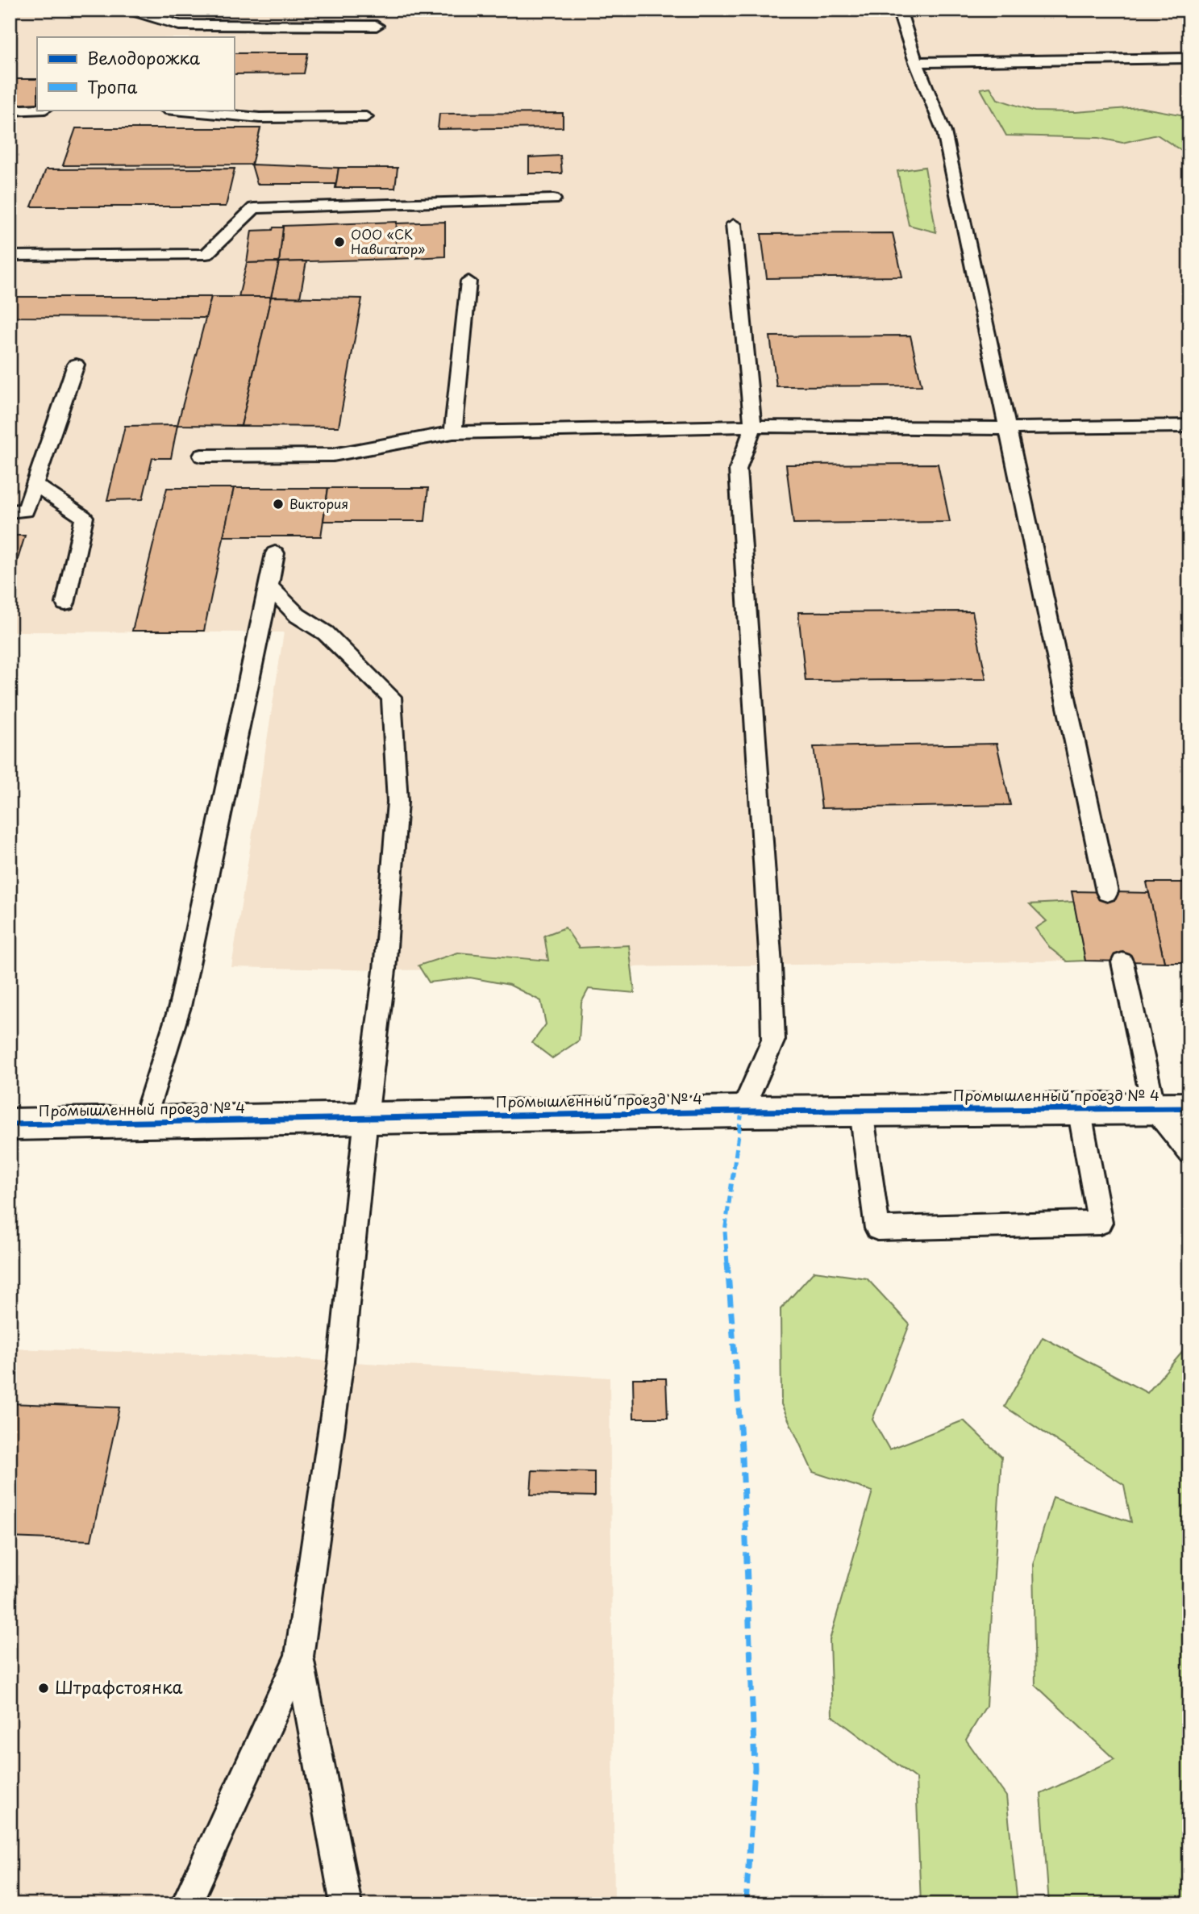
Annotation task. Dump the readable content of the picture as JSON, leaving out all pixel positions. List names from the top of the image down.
{
  "streets": {
    "street": ["Промышленный проезд № 4"]
  },
  "places": ["ООО «СК Навигатор»", "Виктория", "Штрафстоянка"],
  "legend": ["Велодорожка", "Тропа"]
}
